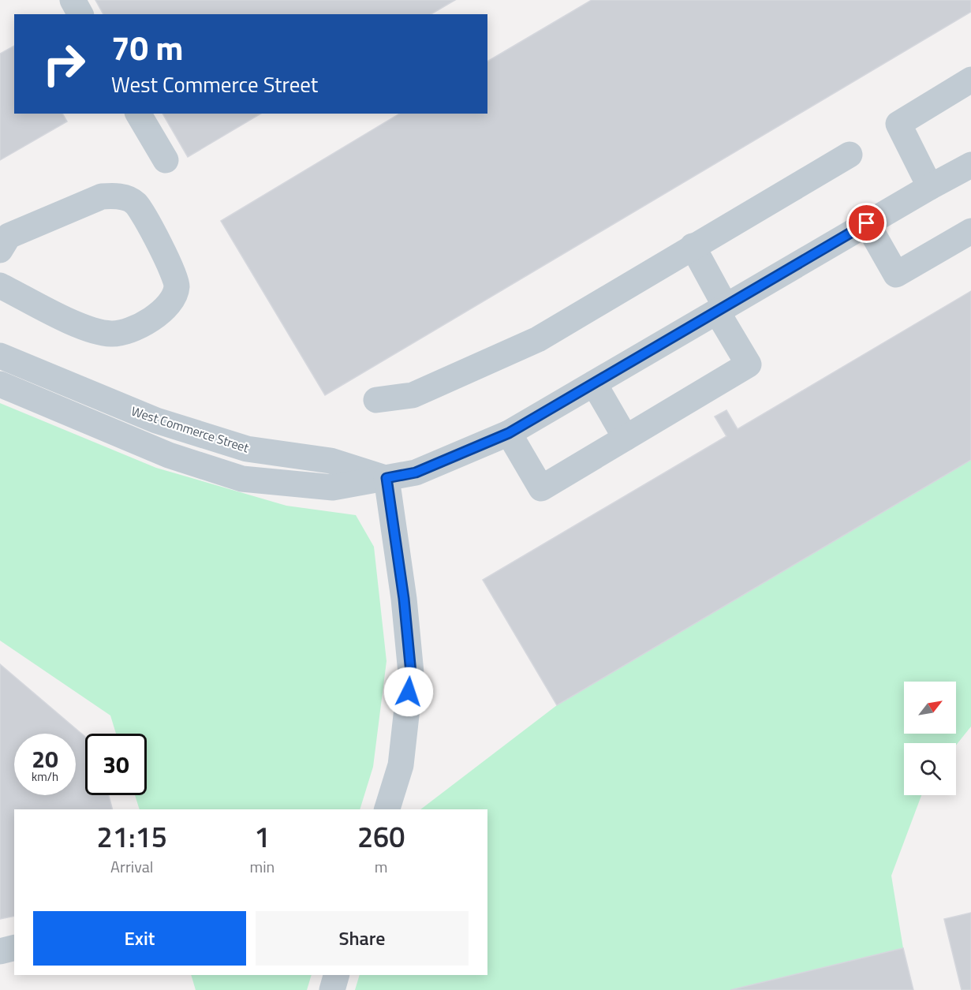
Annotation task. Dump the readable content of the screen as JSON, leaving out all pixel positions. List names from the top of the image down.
{
  "streets": {
    "street": ["West Commerce Street"]
  },
  "north": "top right",
  "page": {
    "turn": ["70 m", "West Commerce Street"],
    "speed": "20 km/h",
    "limit": "30",
    "eta": [
      "21:15",
      "Arrival",
      "1",
      "min",
      "260",
      "m"
    ],
    "buttons": ["Exit", "Share"]
  }
}
